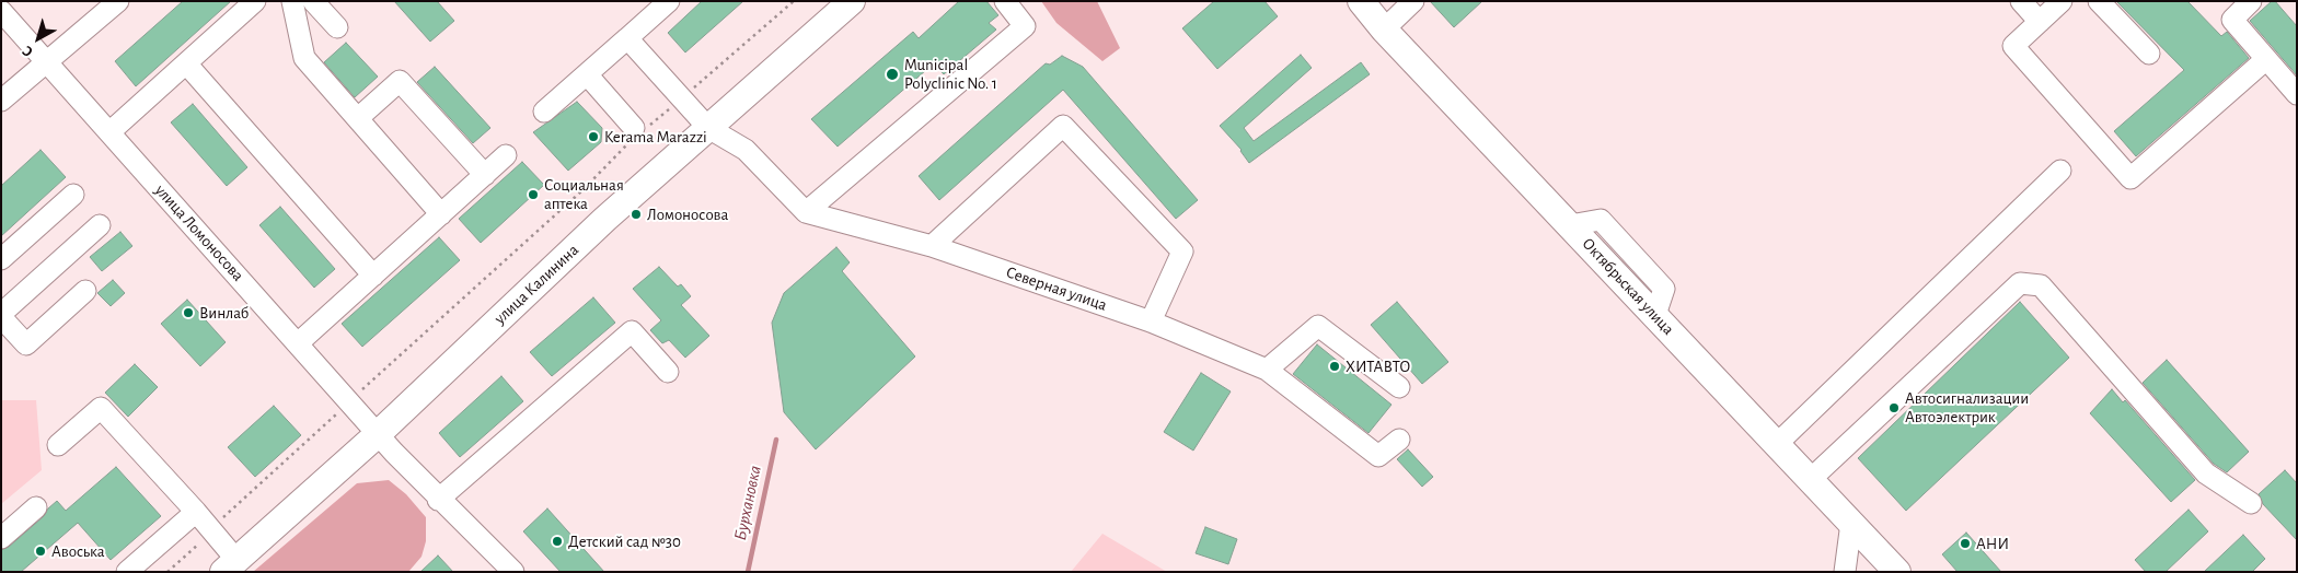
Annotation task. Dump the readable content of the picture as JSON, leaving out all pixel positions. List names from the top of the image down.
{
  "streets": {
    "main road": ["улица Калинина", "Октябрьская улица"],
    "street": ["улица Ломоносова", "Северная улица"]
  },
  "crossings": [
    ["улица Ломоносова", "улица Калинина"]
  ],
  "water": ["Бурхановка"],
  "places": [
    "Municipal Polyclinic No. 1",
    "Kerama Marazzi",
    "Социальная аптека",
    "Ломоносова",
    "Винлаб",
    "ХИТАВТО",
    "Автосигнализации Автоэлектрик",
    "Детский сад №30",
    "АНИ",
    "Авоська"
  ],
  "north": "bottom left"
}
